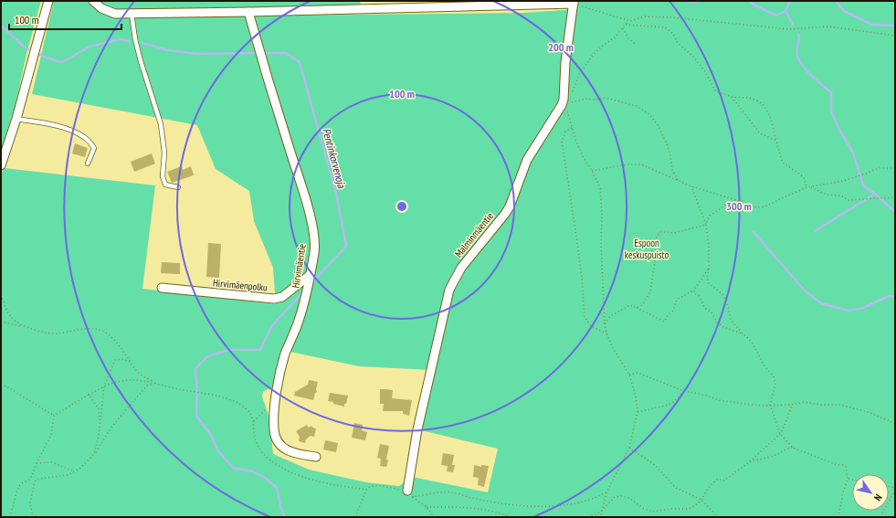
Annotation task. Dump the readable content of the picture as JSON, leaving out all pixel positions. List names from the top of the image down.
{
  "streets": {
    "street": ["Malminmäentie", "Hirvimäentie", "Hirvimäenpolku"]
  },
  "crossings": [
    ["Hirvimäentie", "Hirvimäenpolku"]
  ],
  "water": ["Pentinkorvenoja"],
  "parks": ["Espoon keskuspuisto"],
  "scale_bar": "100 m",
  "north": "bottom right",
  "rings": ["200 m", "100 m", "300 m"]
}
